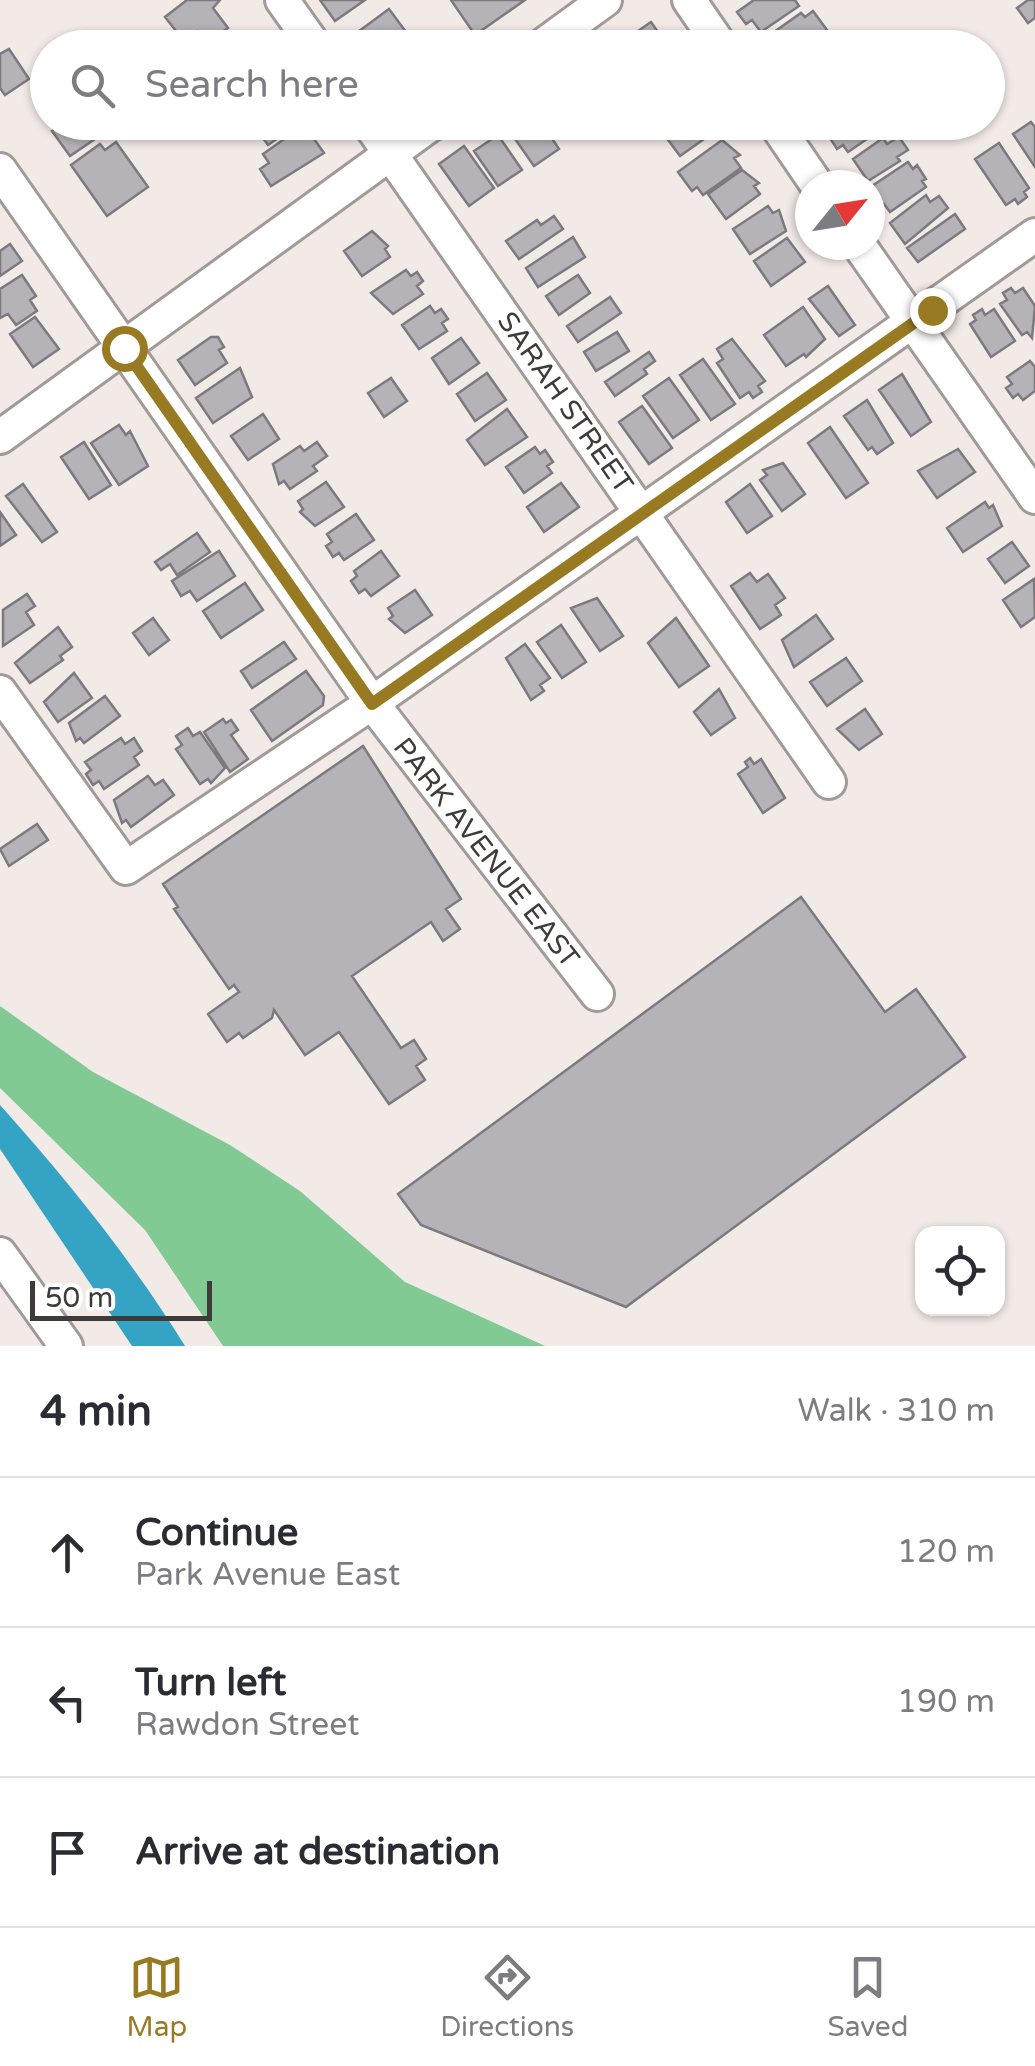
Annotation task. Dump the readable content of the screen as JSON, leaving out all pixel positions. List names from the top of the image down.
{
  "streets": {
    "street": ["SARAH STREET", "PARK AVENUE EAST"]
  },
  "scale_bar": "50 m",
  "north": "top right",
  "page": {
    "search": "Search here",
    "scale": "50 m",
    "heading": ["4 min", "Walk · 310 m"],
    "list": [
      ["Continue", "Park Avenue East", "120 m"],
      ["Turn left", "Rawdon Street", "190 m"],
      "Arrive at destination"
    ],
    "nav": ["Map", "Directions", "Saved"]
  }
}
